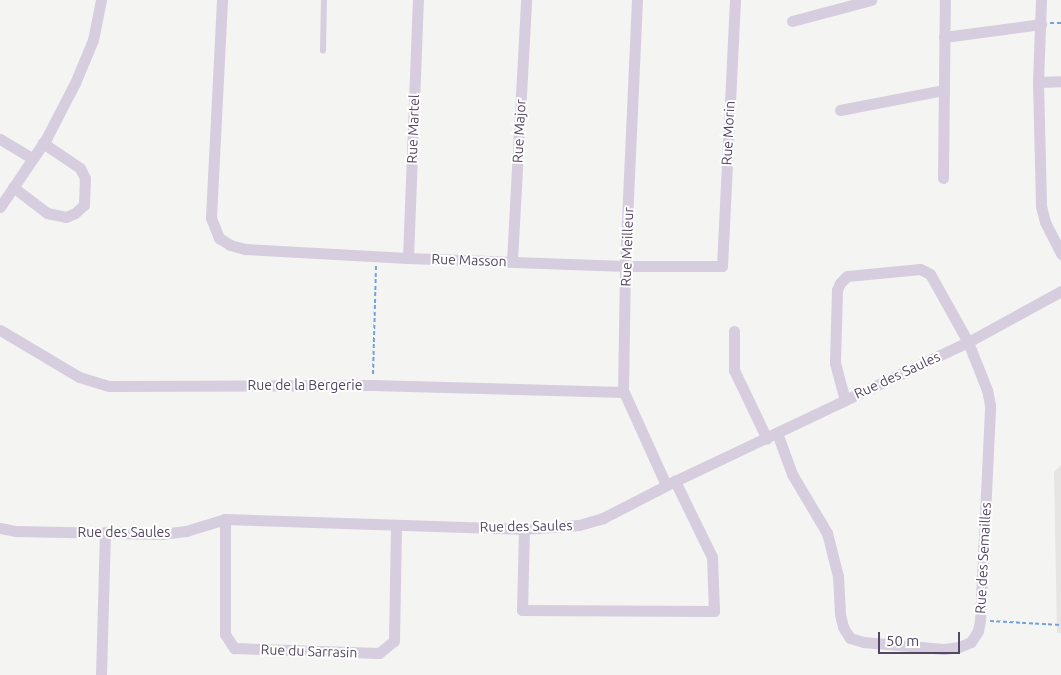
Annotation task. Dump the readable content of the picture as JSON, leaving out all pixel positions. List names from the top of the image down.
{
  "streets": {
    "street": [
      "Rue Martel",
      "Rue Major",
      "Rue Morin",
      "Rue Meilleur",
      "Rue Masson",
      "Rue des Saules",
      "Rue de la Bergerie",
      "Rue des Semailles",
      "Rue du Sarrasin"
    ]
  },
  "crossings": [
    ["Rue Martel", "Rue Masson"],
    ["Rue Major", "Rue Masson"],
    ["Rue Morin", "Rue Masson"],
    ["Rue Meilleur", "Rue Masson"],
    ["Rue Meilleur", "Rue des Saules"],
    ["Rue Meilleur", "Rue de la Bergerie"],
    ["Rue des Saules", "Rue des Semailles"],
    ["Rue des Saules", "Rue du Sarrasin"]
  ],
  "scale_bar": "50 m"
}
